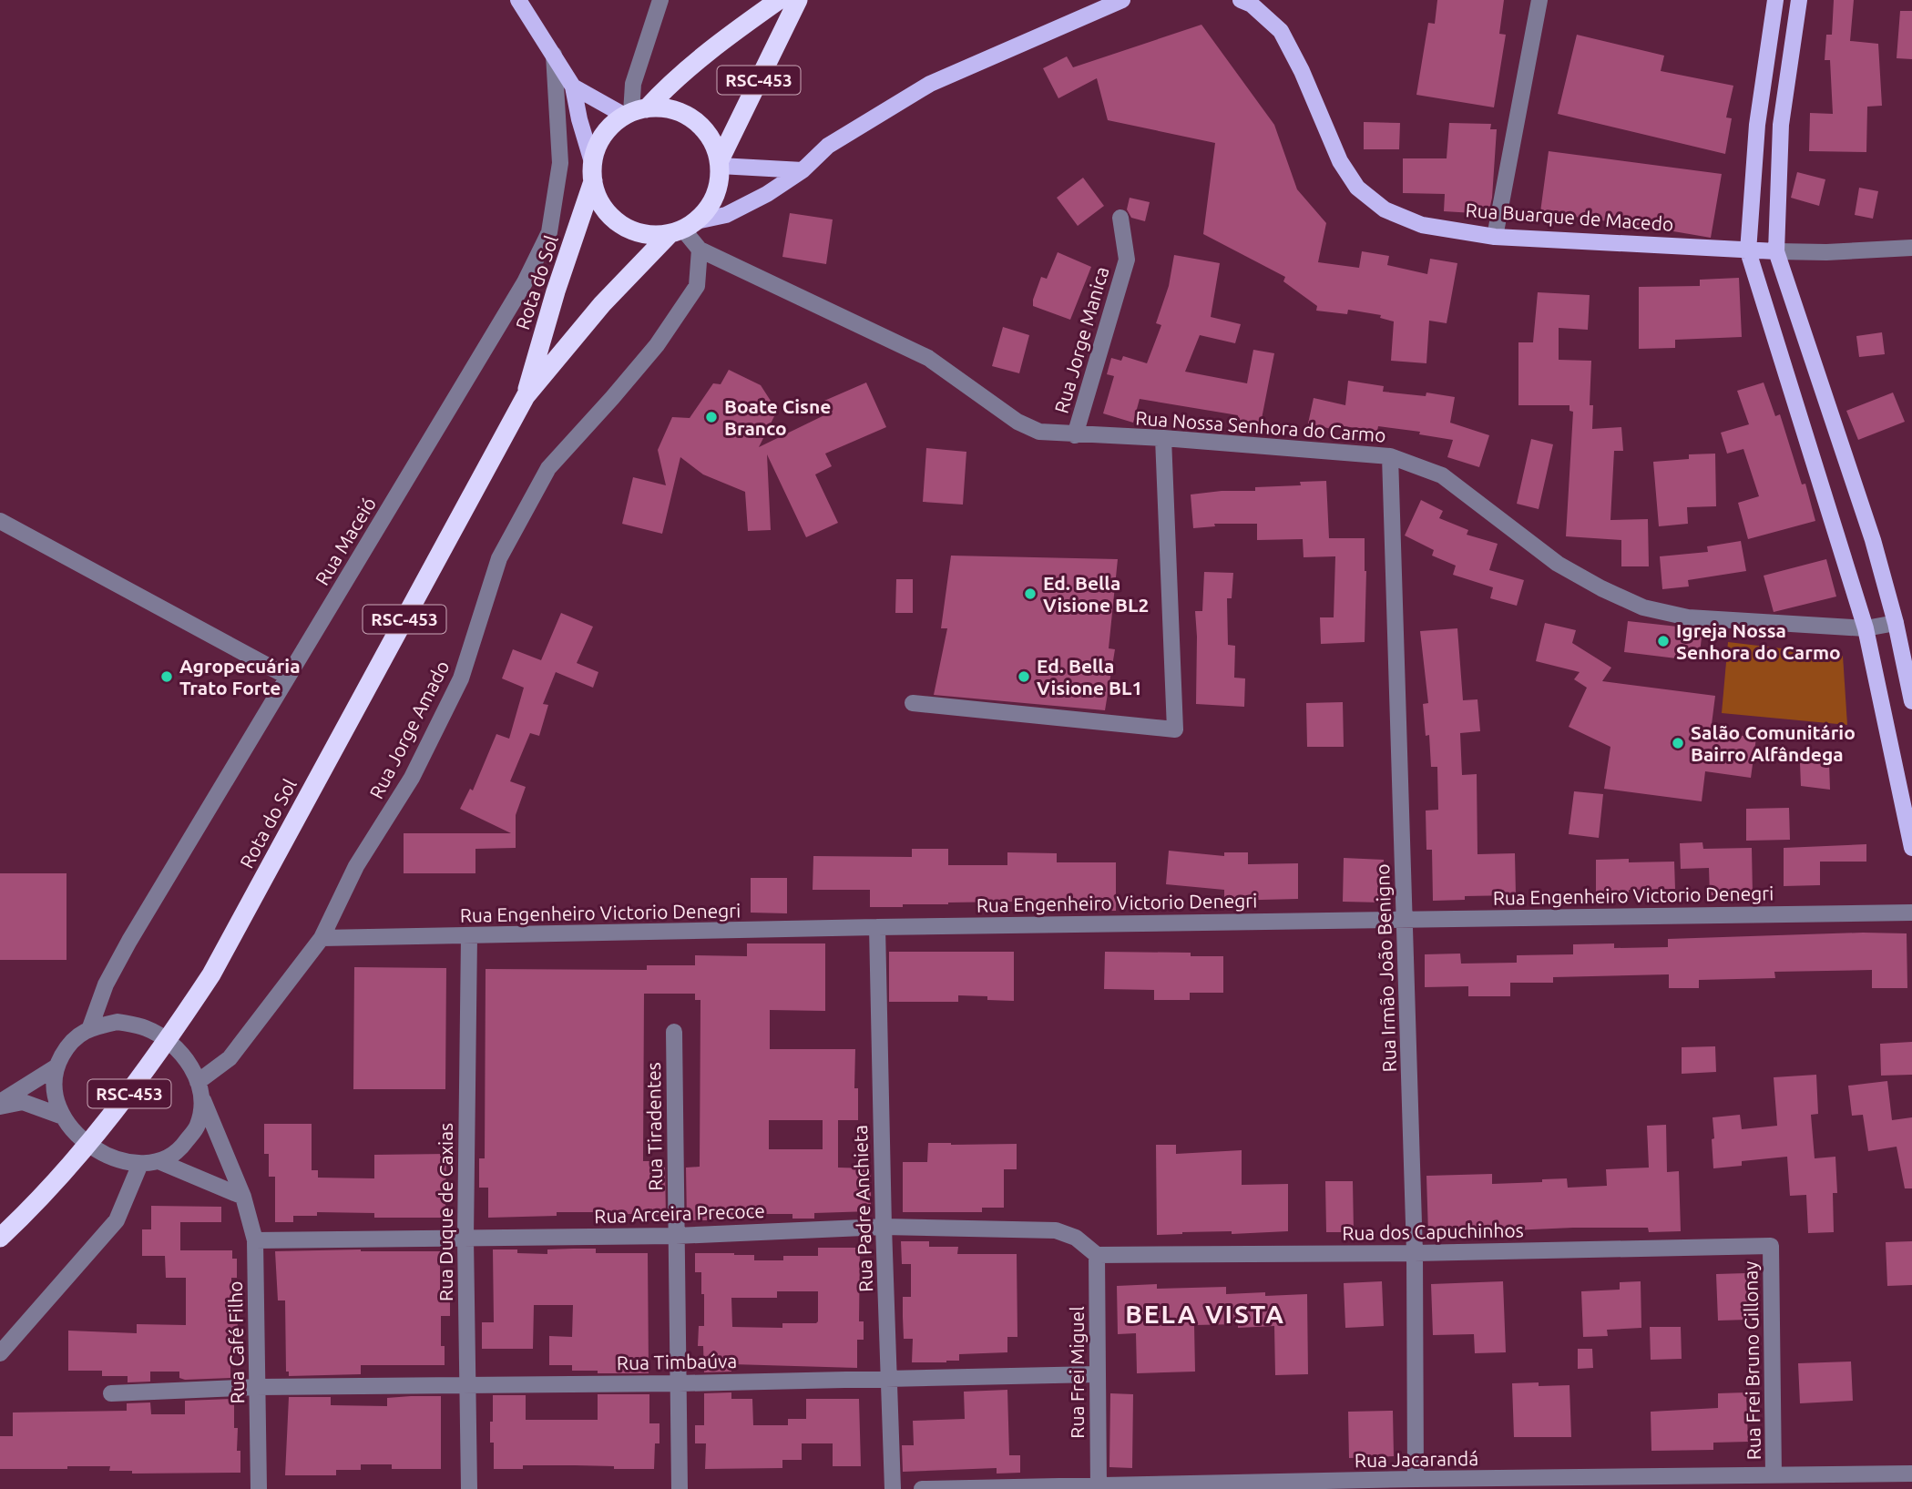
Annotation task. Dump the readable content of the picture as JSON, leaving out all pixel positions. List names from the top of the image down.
{
  "streets": {
    "highway": ["RSC-453", "Rota do Sol"],
    "main road": ["Rua Buarque de Macedo"],
    "street": [
      "Rua Jorge Manica",
      "Rua Nossa Senhora do Carmo",
      "Rua Maceió",
      "Rua Jorge Amado",
      "Rua Engenheiro Victorio Denegri",
      "Rua Irmão João Benigno",
      "Rua Tiradentes",
      "Rua Padre Anchieta",
      "Rua Duque de Caxias",
      "Rua Arceira Precoce",
      "Rua dos Capuchinhos",
      "Rua Café Filho",
      "Rua Frei Bruno Gillonay",
      "Rua Timbaúva",
      "Rua Frei Miguel",
      "Rua Jacarandá"
    ]
  },
  "crossings": [
    ["RSC-453", "Rota do Sol"],
    ["Rota do Sol", "Rua Café Filho"],
    ["Rua Jorge Manica", "Rua Nossa Senhora do Carmo"],
    ["Rua Nossa Senhora do Carmo", "Rua Jorge Amado"],
    ["Rua Nossa Senhora do Carmo", "Rua Irmão João Benigno"],
    ["Rua Jorge Amado", "Rua Engenheiro Victorio Denegri"],
    ["Rua Jorge Amado", "Rua Café Filho"],
    ["Rua Engenheiro Victorio Denegri", "Rua Irmão João Benigno"],
    ["Rua Engenheiro Victorio Denegri", "Rua Padre Anchieta"],
    ["Rua Engenheiro Victorio Denegri", "Rua Duque de Caxias"],
    ["Rua Irmão João Benigno", "Rua dos Capuchinhos"],
    ["Rua Irmão João Benigno", "Rua Jacarandá"],
    ["Rua Tiradentes", "Rua Arceira Precoce"],
    ["Rua Tiradentes", "Rua Timbaúva"],
    ["Rua Padre Anchieta", "Rua Arceira Precoce"],
    ["Rua Padre Anchieta", "Rua Timbaúva"],
    ["Rua Duque de Caxias", "Rua Arceira Precoce"],
    ["Rua Duque de Caxias", "Rua Timbaúva"],
    ["Rua Arceira Precoce", "Rua dos Capuchinhos"],
    ["Rua Arceira Precoce", "Rua Café Filho"],
    ["Rua Arceira Precoce", "Rua Frei Miguel"],
    ["Rua dos Capuchinhos", "Rua Frei Bruno Gillonay"],
    ["Rua dos Capuchinhos", "Rua Frei Miguel"],
    ["Rua Café Filho", "Rua Timbaúva"],
    ["Rua Frei Bruno Gillonay", "Rua Jacarandá"],
    ["Rua Timbaúva", "Rua Frei Miguel"],
    ["Rua Frei Miguel", "Rua Jacarandá"]
  ],
  "districts": ["BELA VISTA"],
  "places": [
    "Boate Cisne Branco",
    "Ed. Bella Visione BL2",
    "Igreja Nossa Senhora do Carmo",
    "Agropecuária Trato Forte",
    "Ed. Bella Visione BL1",
    "Salão Comunitário Bairro Alfândega"
  ]
}
